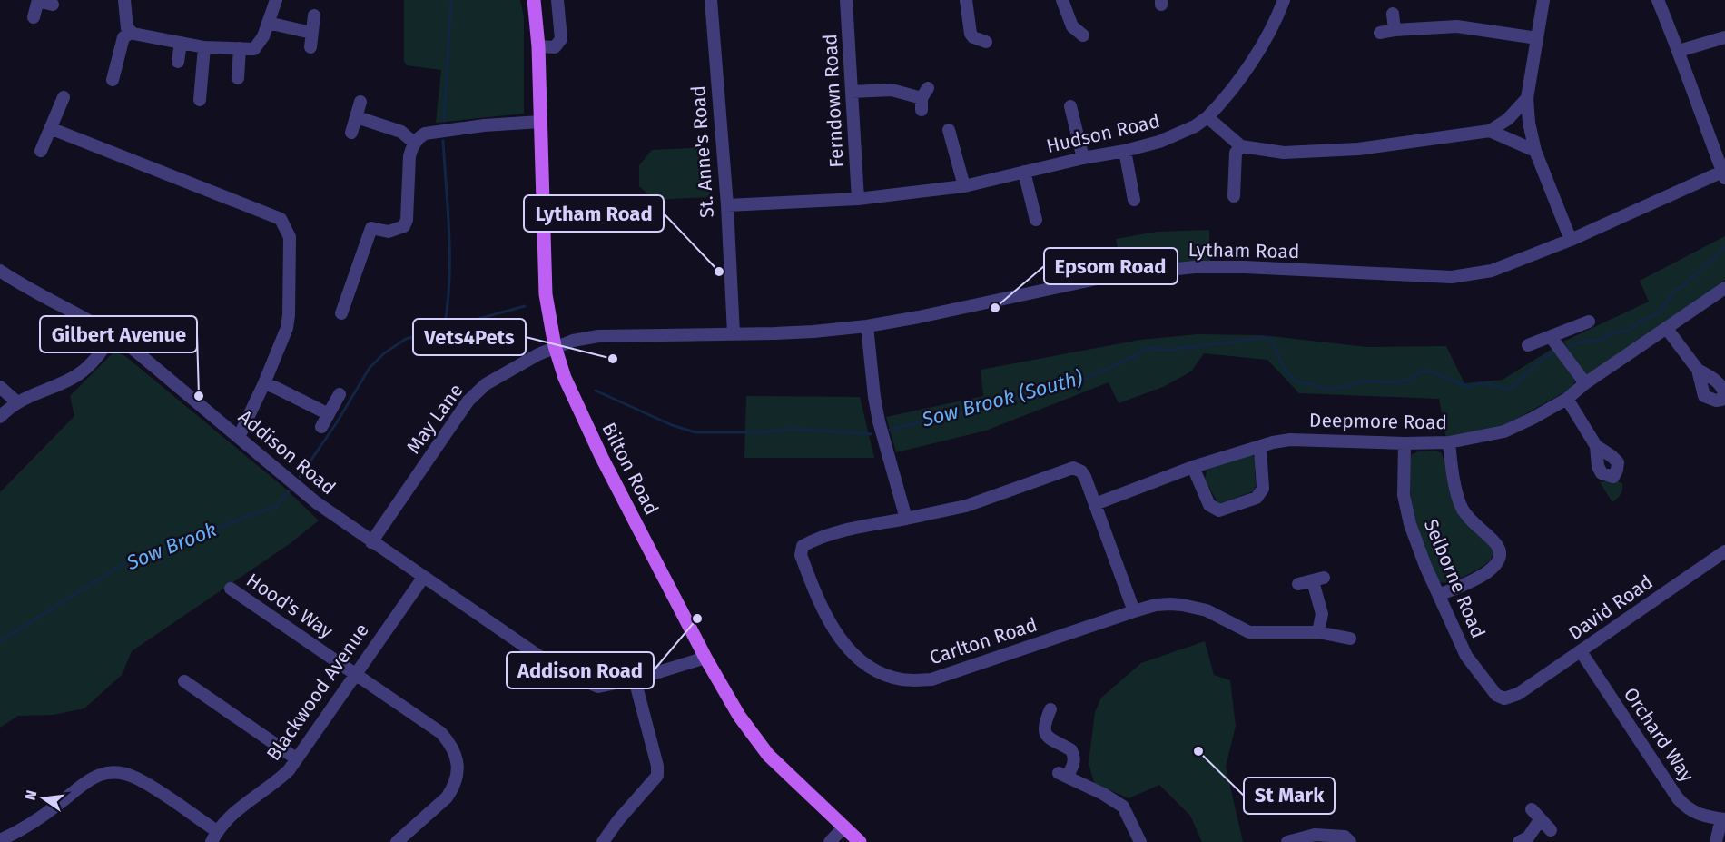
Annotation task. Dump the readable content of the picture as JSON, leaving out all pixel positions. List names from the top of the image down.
{
  "streets": {
    "main road": ["Bilton Road"],
    "street": [
      "Ferndown Road",
      "Hudson Road",
      "St. Anne's Road",
      "Lytham Road",
      "May Lane",
      "Deepmore Road",
      "Addison Road",
      "Selborne Road",
      "Hood's Way",
      "David Road",
      "Carlton Road",
      "Blackwood Avenue",
      "Orchard Way"
    ]
  },
  "crossings": [
    ["Ferndown Road", "Hudson Road"],
    ["Hudson Road", "St. Anne's Road"],
    ["St. Anne's Road", "Lytham Road"],
    ["Lytham Road", "May Lane"],
    ["Lytham Road", "Bilton Road"],
    ["May Lane", "Addison Road"],
    ["May Lane", "Bilton Road"],
    ["Deepmore Road", "Selborne Road"],
    ["Addison Road", "Bilton Road"],
    ["Addison Road", "Blackwood Avenue"],
    ["Selborne Road", "David Road"],
    ["Hood's Way", "Blackwood Avenue"],
    ["David Road", "Orchard Way"]
  ],
  "water": ["Sow Brook (South)", "Sow Brook"],
  "places": [
    "Lytham Road",
    "Epsom Road",
    "Vets4Pets",
    "Gilbert Avenue",
    "Addison Road",
    "St Mark"
  ],
  "north": "left"
}
